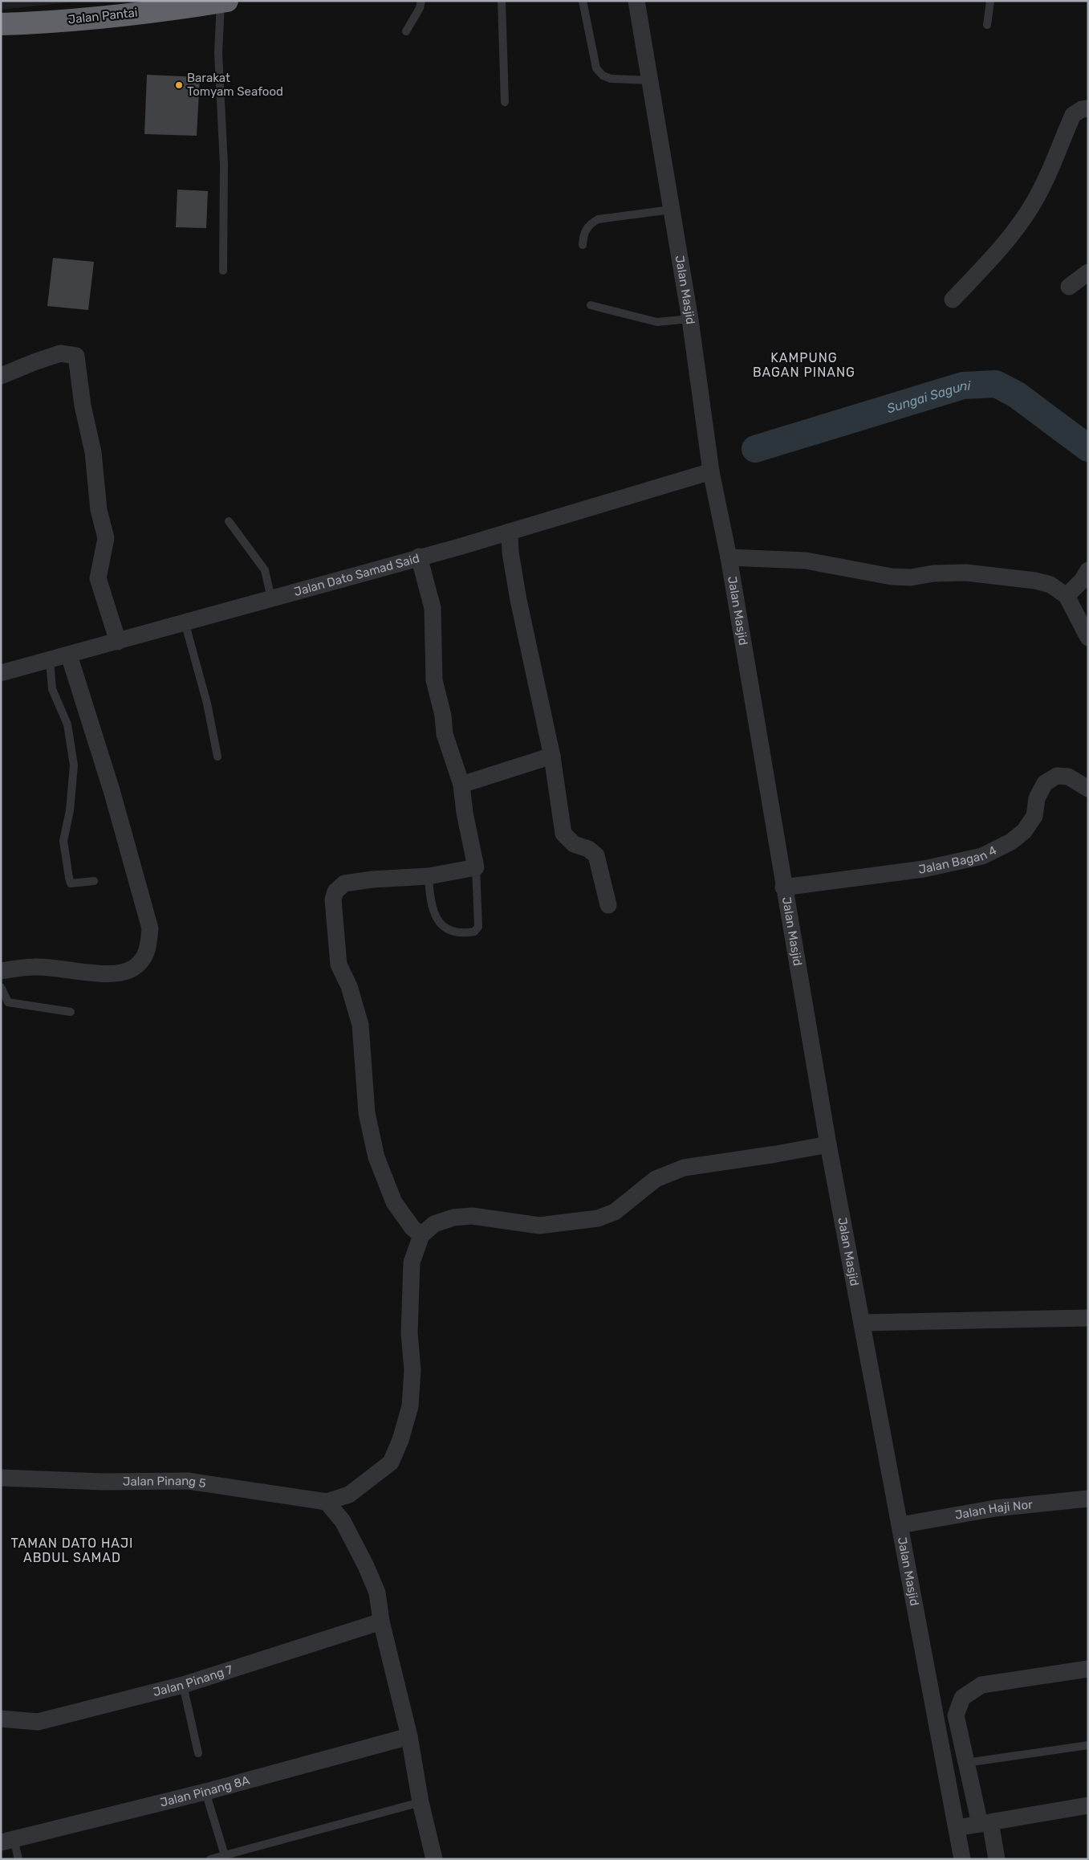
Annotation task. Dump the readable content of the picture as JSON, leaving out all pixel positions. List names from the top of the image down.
{
  "streets": {
    "highway": ["Jalan Pantai"],
    "street": [
      "Jalan Masjid",
      "Jalan Dato Samad Said",
      "Jalan Bagan 4",
      "Jalan Pinang 5",
      "Jalan Haji Nor",
      "Jalan Pinang 7",
      "Jalan Pinang 8A"
    ]
  },
  "crossings": [
    ["Jalan Masjid", "Jalan Dato Samad Said"],
    ["Jalan Masjid", "Jalan Bagan 4"],
    ["Jalan Masjid", "Jalan Haji Nor"]
  ],
  "districts": ["KAMPUNG BAGAN PINANG", "TAMAN DATO HAJI ABDUL SAMAD"],
  "water": ["Sungai Saguni"],
  "places": ["Barakat Tomyam Seafood"]
}
